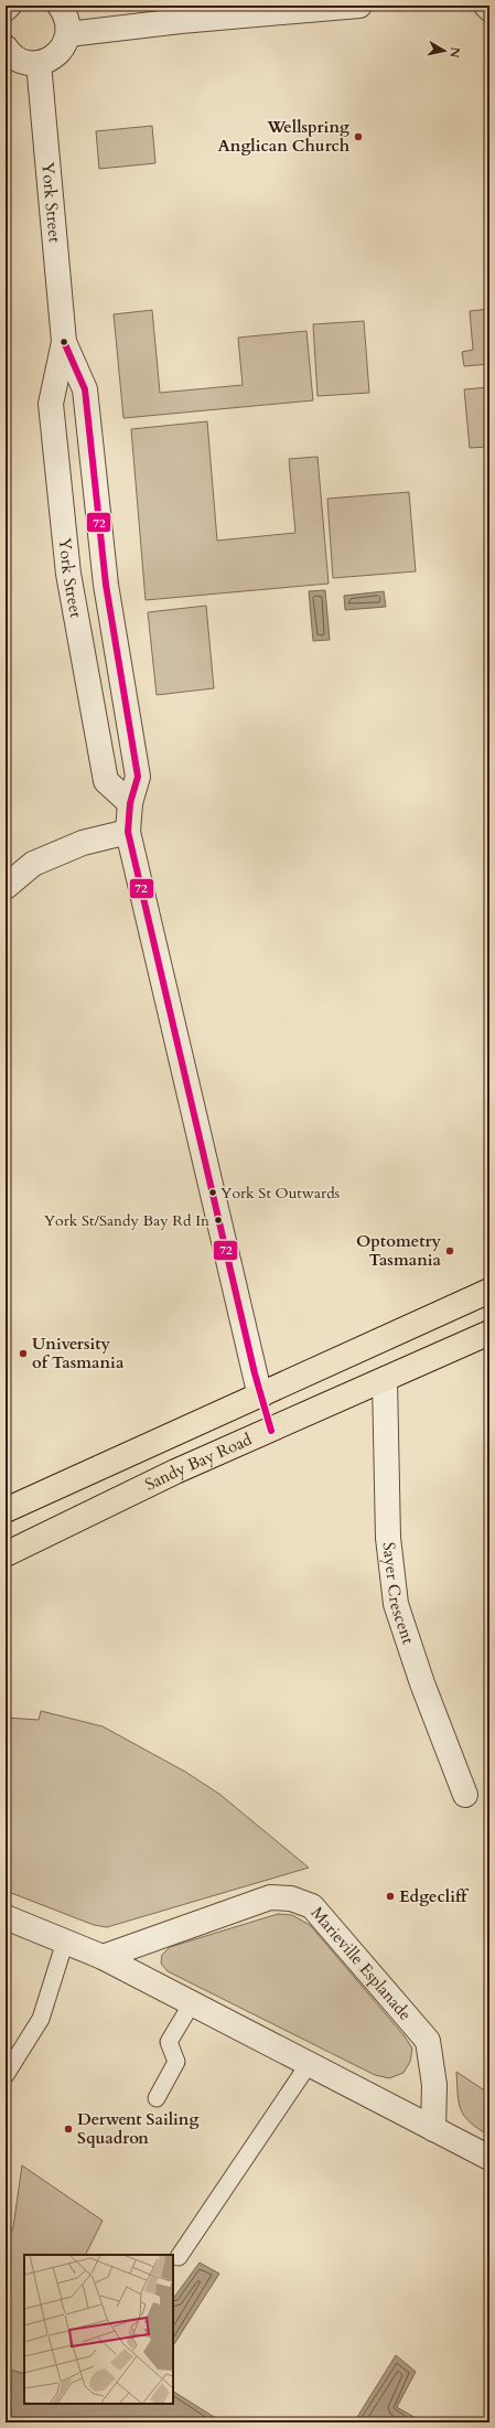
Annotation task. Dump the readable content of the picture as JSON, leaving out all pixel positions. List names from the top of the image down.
{
  "streets": {
    "main road": ["Sandy Bay Road"],
    "street": ["York Street", "Sayer Crescent", "Marieville Esplanade"]
  },
  "crossings": [
    ["Sandy Bay Road", "Sayer Crescent"]
  ],
  "places": [
    "Wellspring Anglican Church",
    "York St Outwards",
    "York St/Sandy Bay Rd In",
    "Optometry Tasmania",
    "University of Tasmania",
    "Edgecliff",
    "Derwent Sailing Squadron"
  ],
  "lines": ["transit line 72"],
  "north": "right"
}
